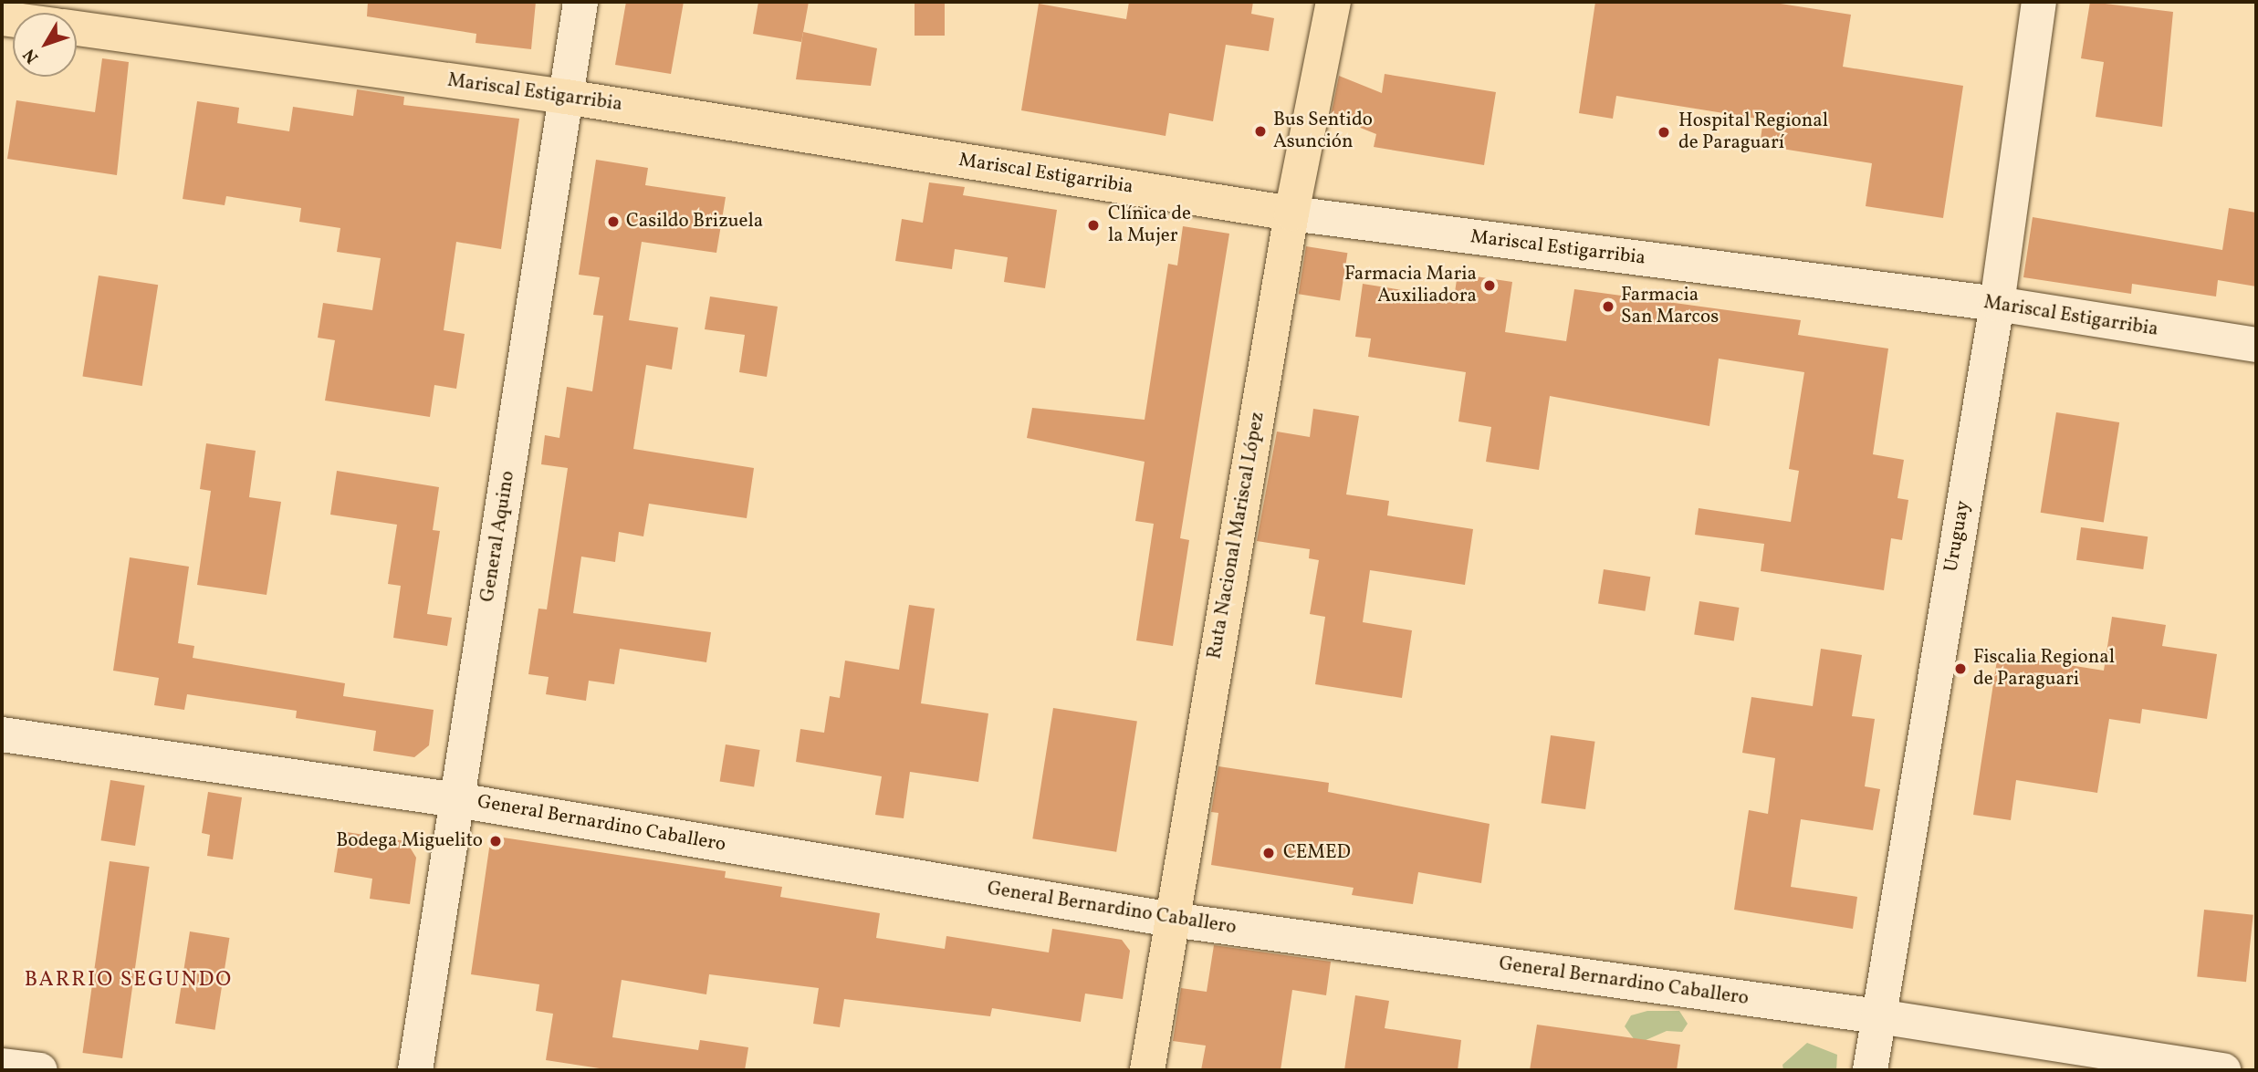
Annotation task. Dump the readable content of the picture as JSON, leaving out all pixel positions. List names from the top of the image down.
{
  "streets": {
    "main road": ["Mariscal Estigarribia", "Ruta Nacional Mariscal López"],
    "street": ["General Aquino", "Uruguay", "General Bernardino Caballero"]
  },
  "crossings": [
    ["Mariscal Estigarribia", "Ruta Nacional Mariscal López"],
    ["Mariscal Estigarribia", "General Aquino"],
    ["Mariscal Estigarribia", "Uruguay"],
    ["Ruta Nacional Mariscal López", "General Bernardino Caballero"],
    ["General Aquino", "General Bernardino Caballero"],
    ["Uruguay", "General Bernardino Caballero"]
  ],
  "districts": ["BARRIO SEGUNDO"],
  "places": [
    "Bus Sentido Asunción",
    "Hospital Regional de Paraguarí",
    "Casildo Brizuela",
    "Clínica de la Mujer",
    "Farmacia Maria Auxiliadora",
    "Farmacia San Marcos",
    "Fiscalia Regional de Paraguari",
    "Bodega Miguelito",
    "CEMED"
  ],
  "north": "bottom left"
}
